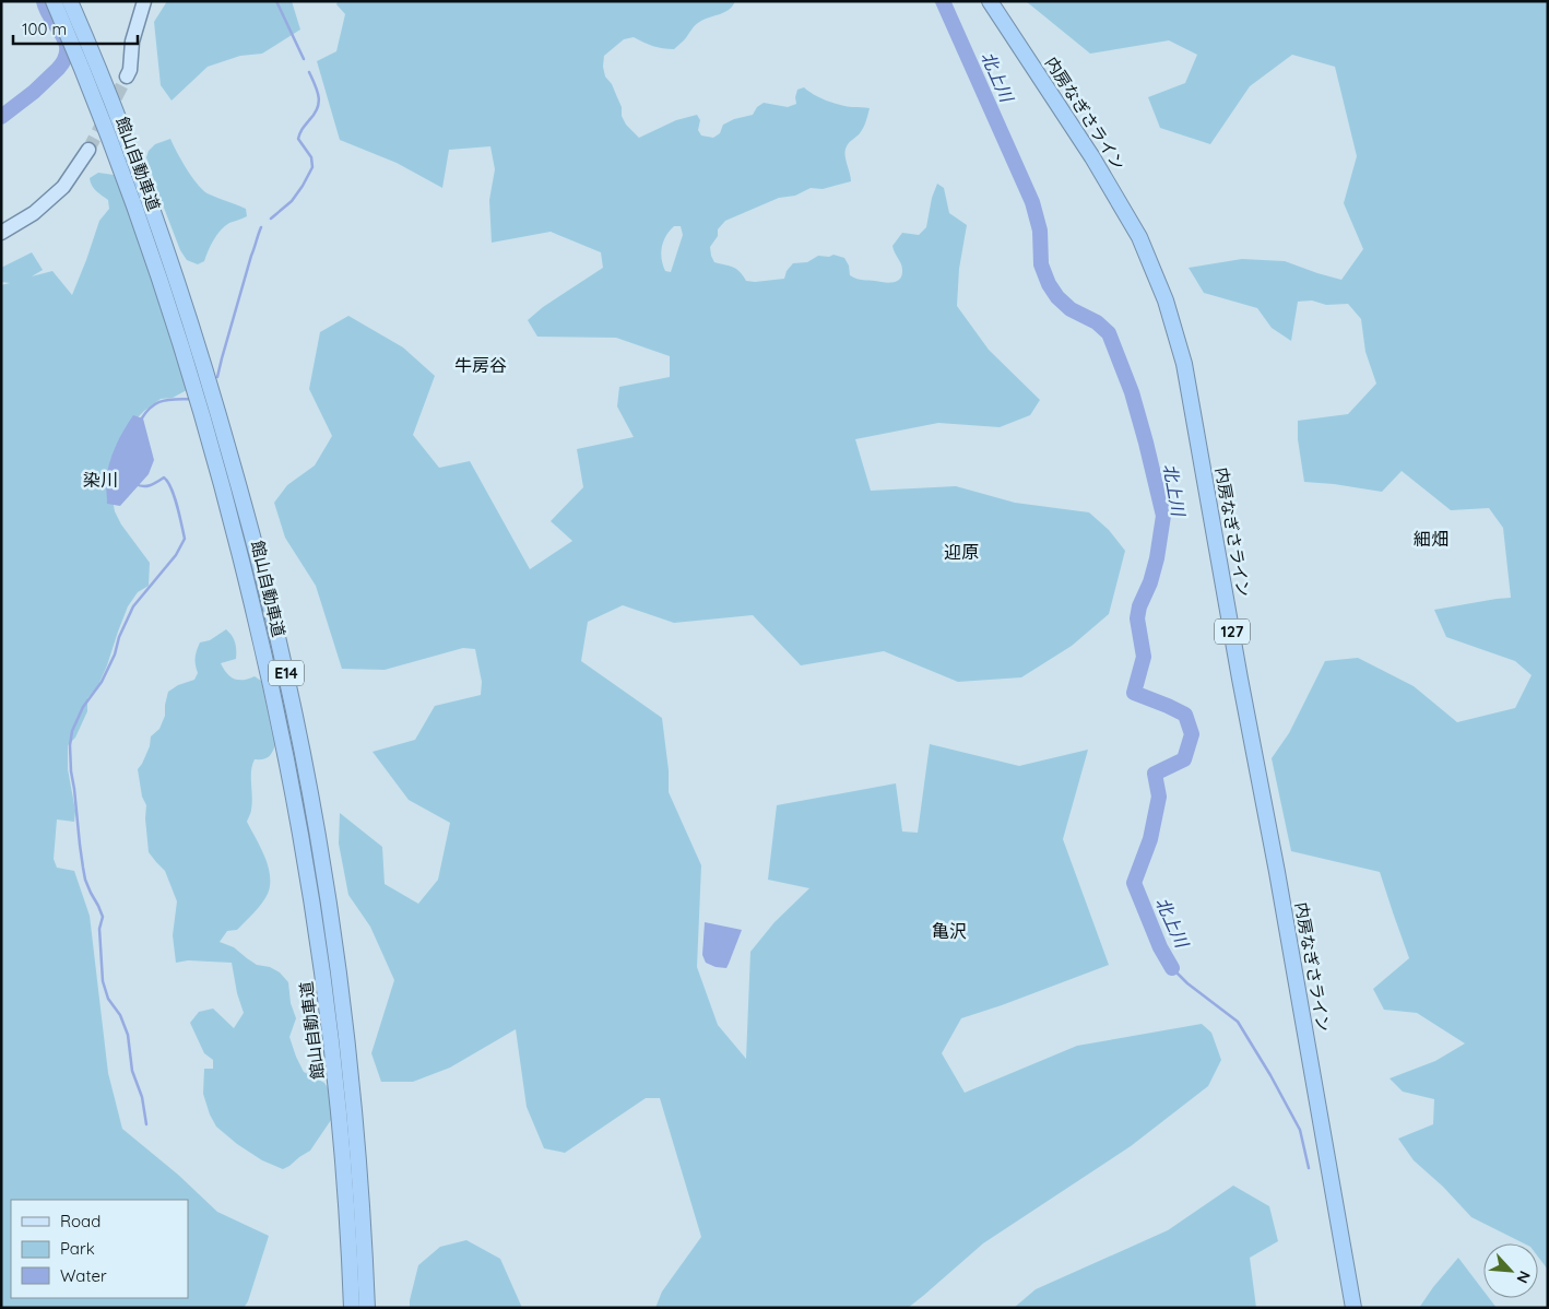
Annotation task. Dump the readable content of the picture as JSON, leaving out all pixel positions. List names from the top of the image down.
{
  "streets": {
    "highway": [
      "内房なぎさライン",
      "館山自動車道",
      "127",
      "E14"
    ]
  },
  "districts": [
    "牛房谷",
    "染川",
    "細畑",
    "迎原",
    "亀沢"
  ],
  "water": ["北上川"],
  "legend": ["Road", "Park", "Water"],
  "scale_bar": "100 m",
  "north": "bottom right"
}
